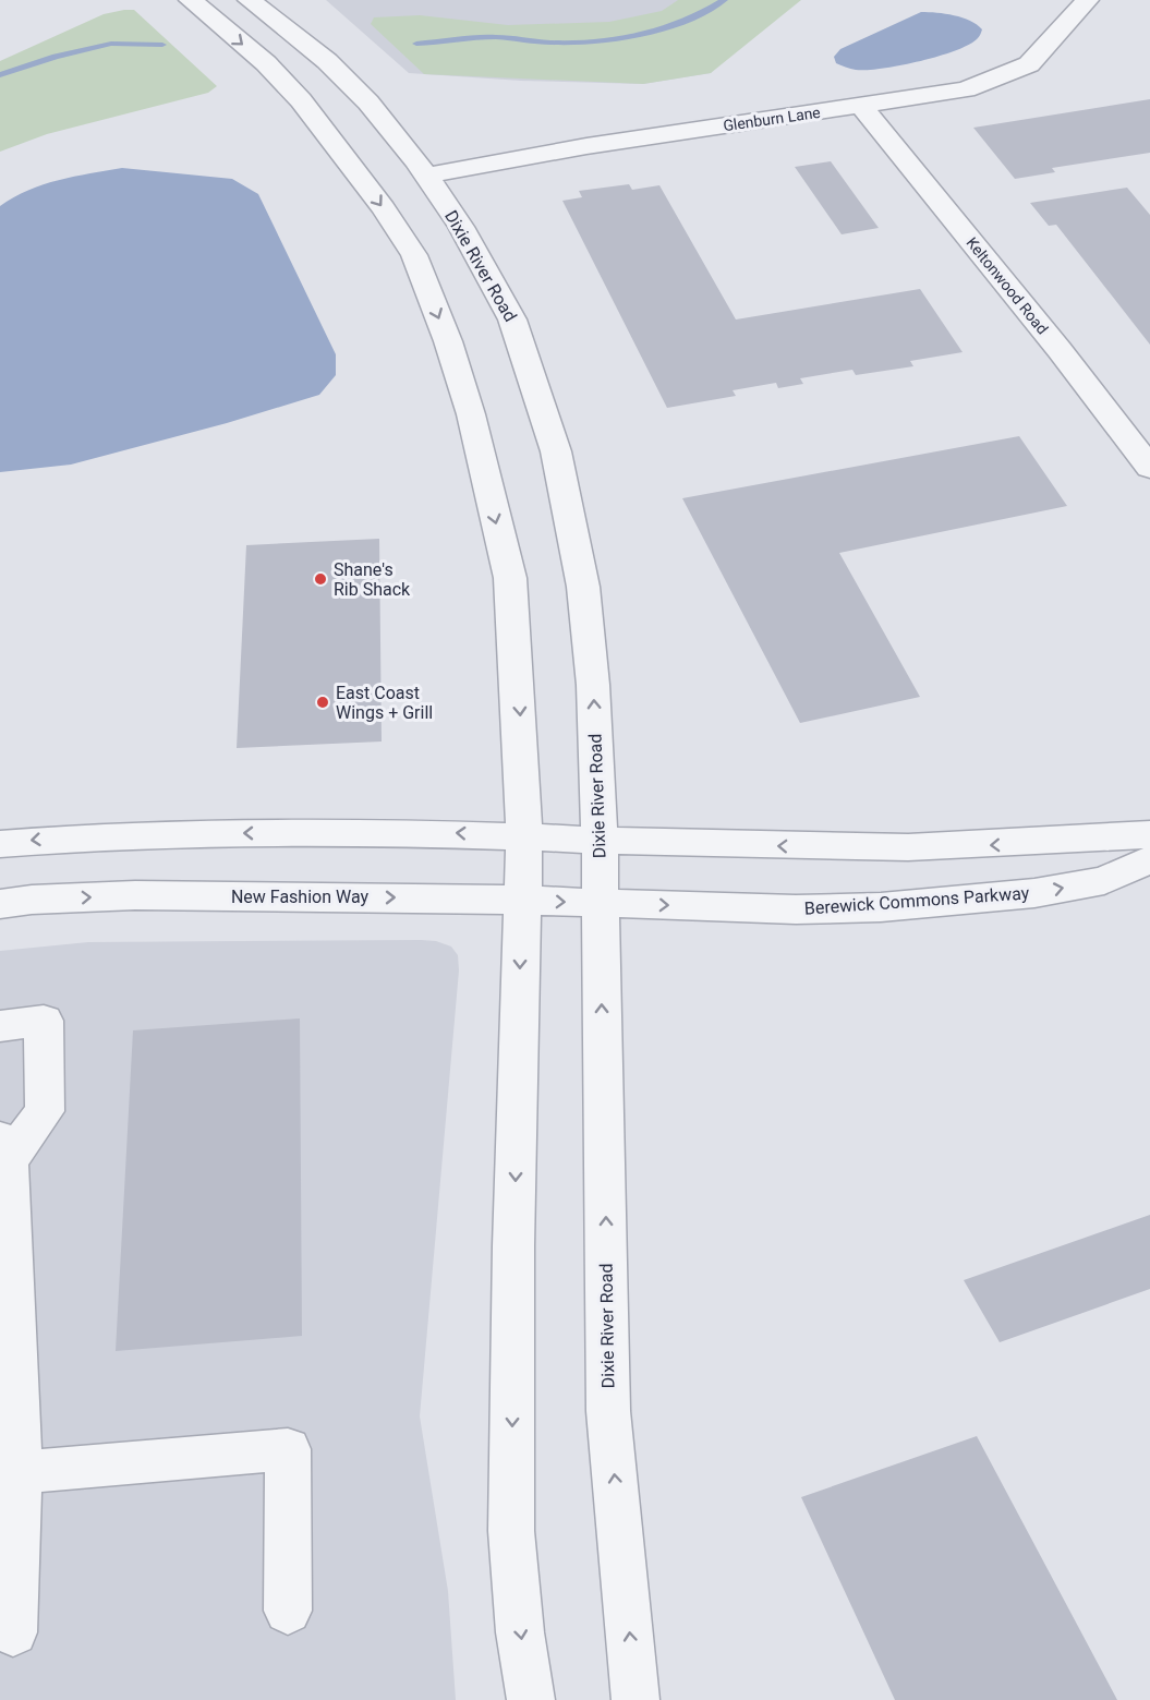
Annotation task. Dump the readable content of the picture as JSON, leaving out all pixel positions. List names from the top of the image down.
{
  "streets": {
    "street": [
      "Glenburn Lane",
      "Dixie River Road",
      "Keltonwood Road",
      "New Fashion Way",
      "Berewick Commons Parkway"
    ]
  },
  "crossings": [
    ["Glenburn Lane", "Dixie River Road"],
    ["Glenburn Lane", "Keltonwood Road"],
    ["Dixie River Road", "New Fashion Way"],
    ["Dixie River Road", "Berewick Commons Parkway"],
    ["New Fashion Way", "Berewick Commons Parkway"]
  ],
  "places": ["Shane's Rib Shack", "East Coast Wings + Grill"]
}
